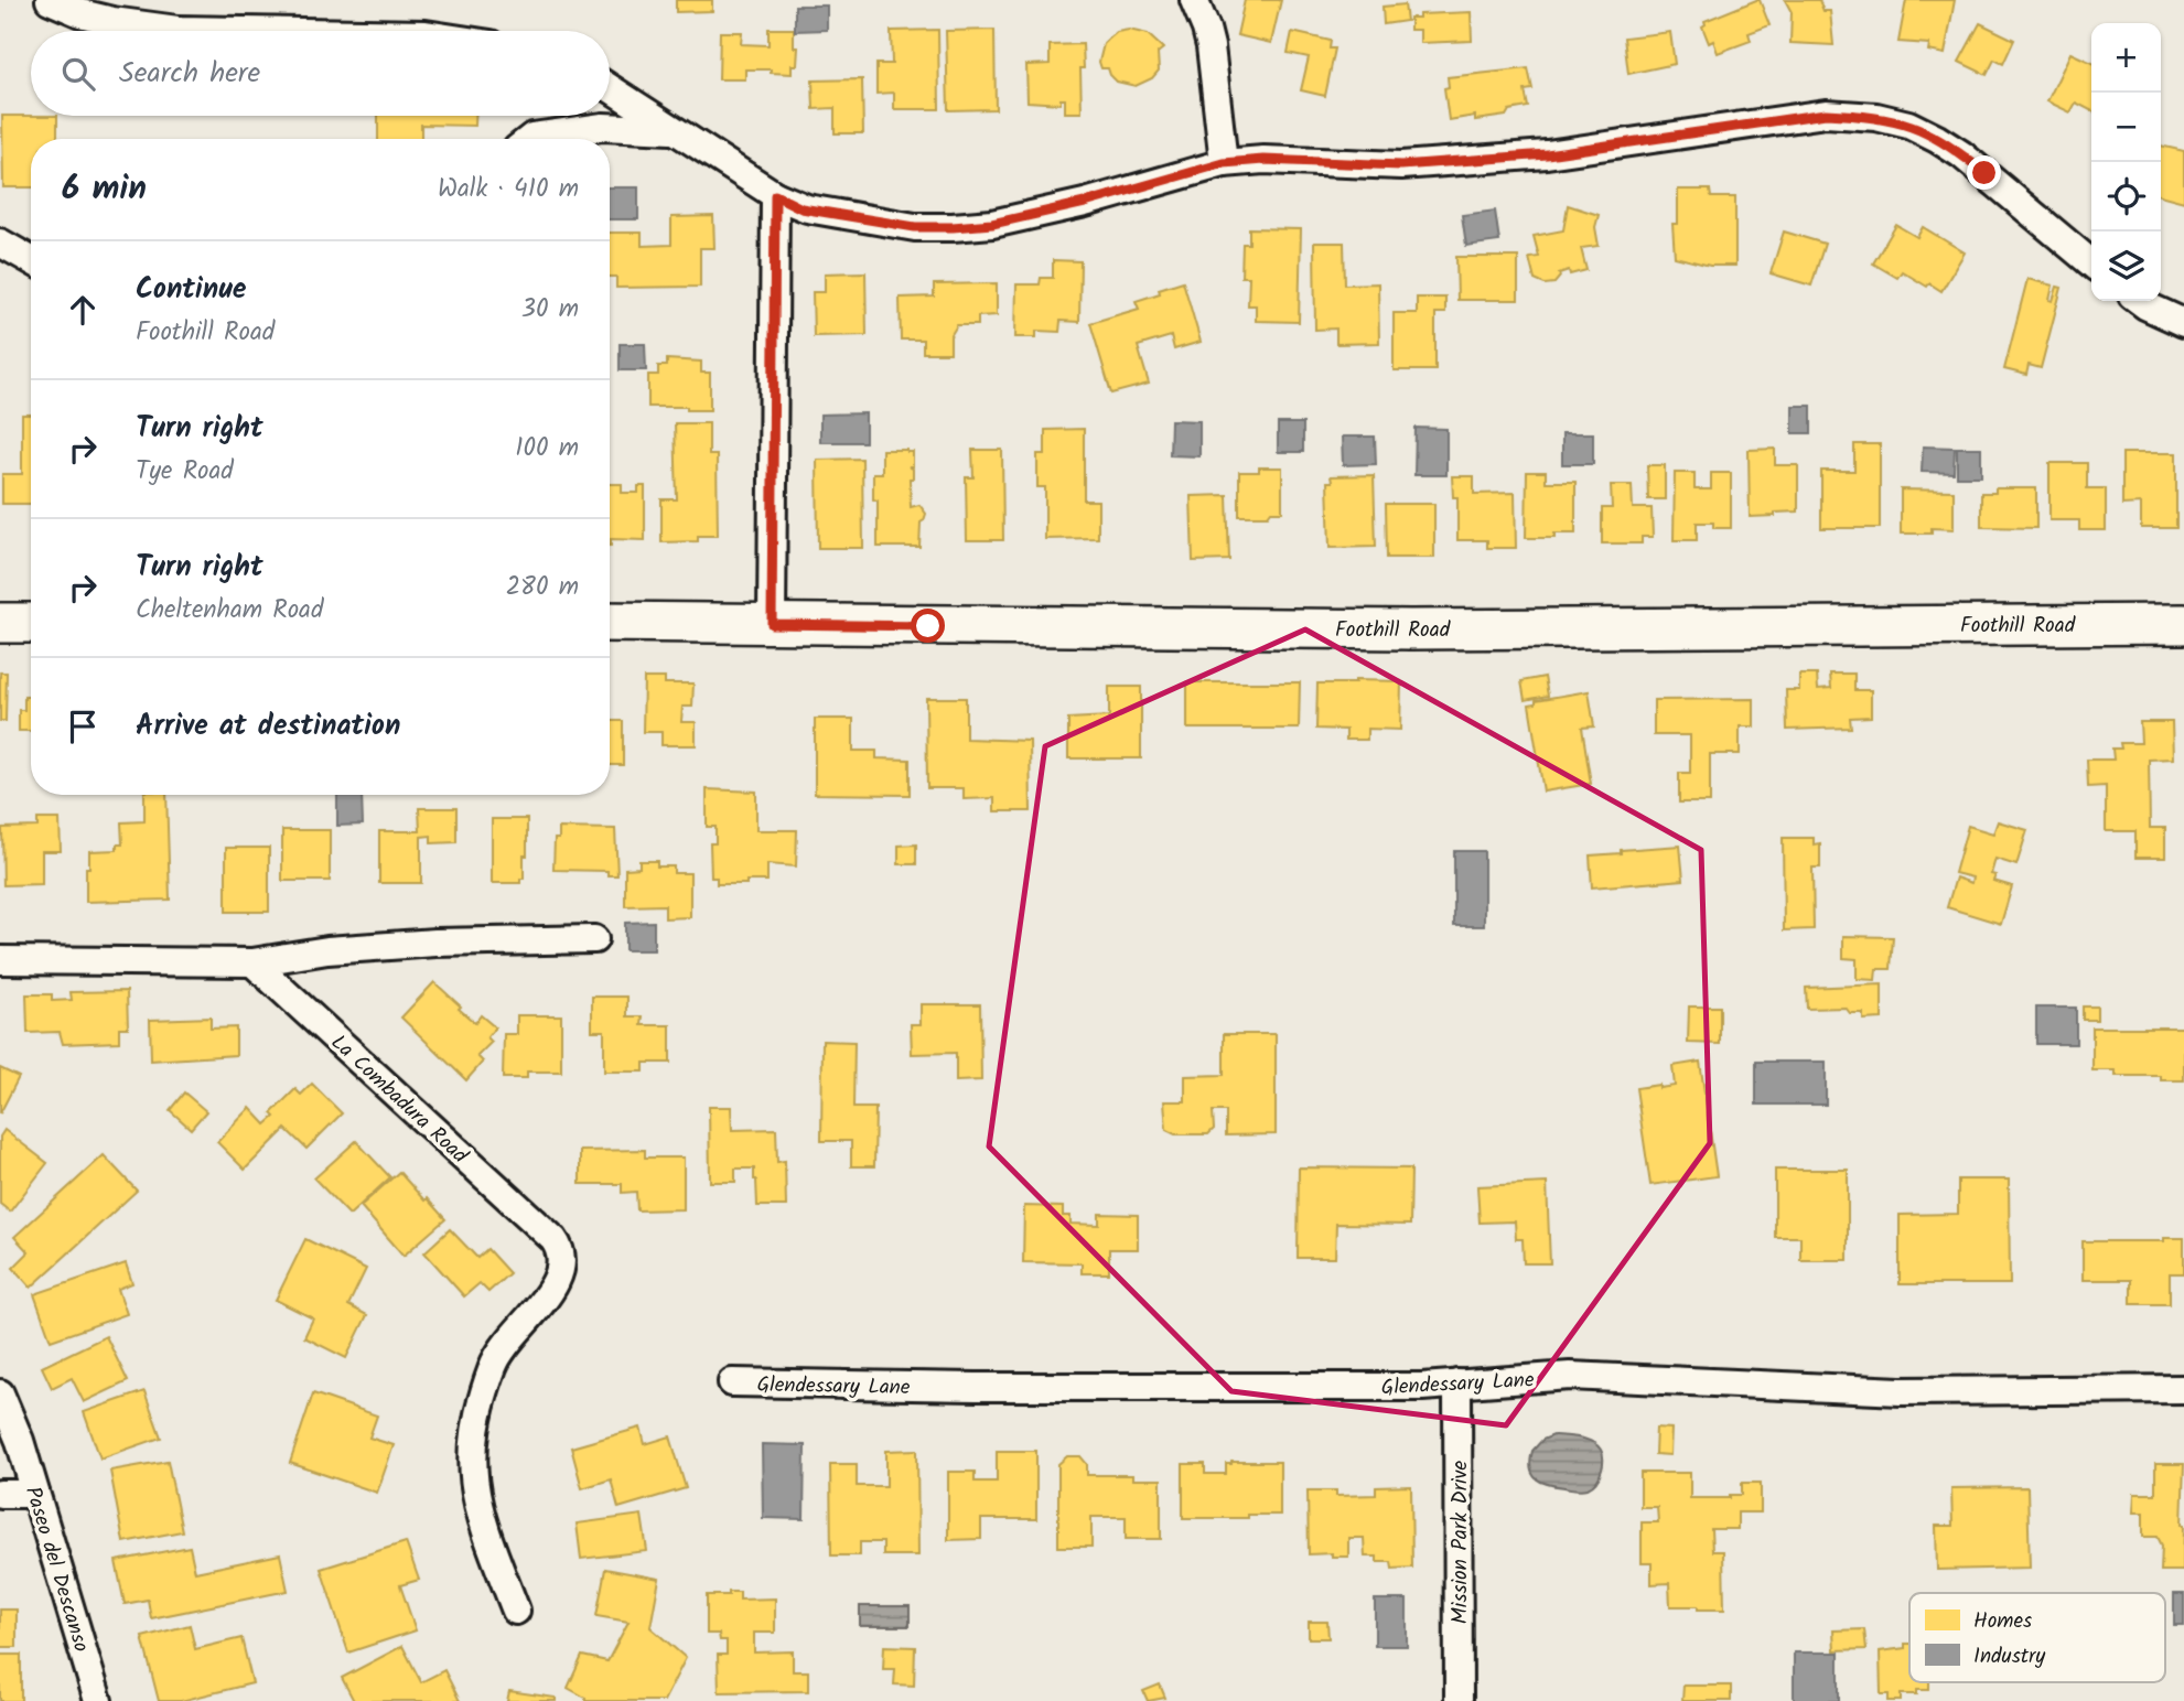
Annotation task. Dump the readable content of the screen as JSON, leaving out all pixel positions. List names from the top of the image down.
{
  "streets": {
    "main road": ["Foothill Road"],
    "street": [
      "La Combadura Road",
      "Glendessary Lane",
      "Mission Park Drive",
      "Paseo del Descanso"
    ]
  },
  "crossings": [
    ["Glendessary Lane", "Mission Park Drive"]
  ],
  "legend": ["Homes", "Industry"],
  "page": {
    "map_buttons": ["+", "−"],
    "search": "Search here",
    "heading": ["6 min", "Walk · 410 m"],
    "list": [
      ["Continue", "Foothill Road", "30 m"],
      ["Turn right", "Tye Road", "100 m"],
      ["Turn right", "Cheltenham Road", "280 m"],
      "Arrive at destination"
    ]
  }
}
